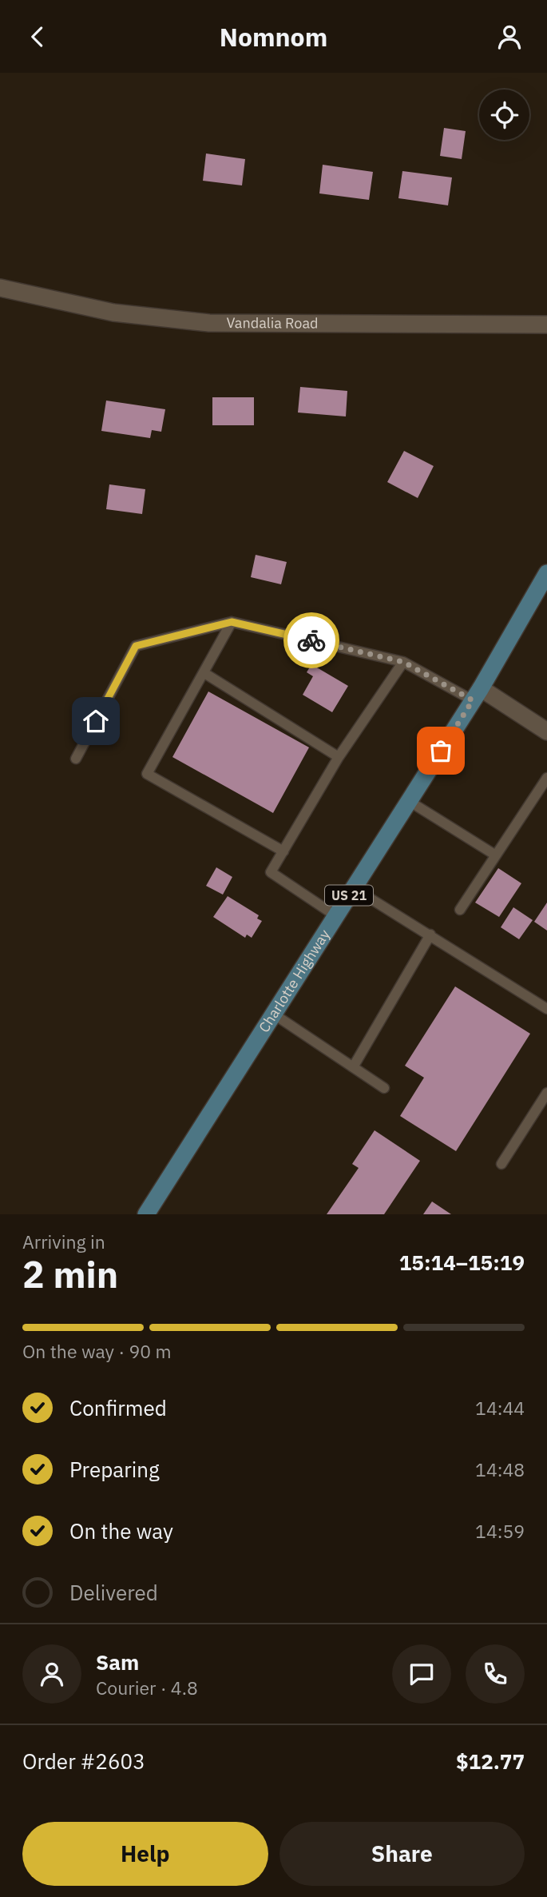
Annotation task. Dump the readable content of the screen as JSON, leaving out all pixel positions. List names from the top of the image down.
{
  "streets": {
    "main road": ["US 21", "Charlotte Highway"],
    "street": ["Vandalia Road"]
  },
  "page": {
    "header": "Nomnom",
    "heading": ["2 min", "Arriving in", "15:14–15:19"],
    "panel": [
      "Sam",
      "Courier · 4.8",
      "Order #2603",
      "$12.77"
    ],
    "bar": "On the way · 90 m",
    "list": [
      ["Confirmed", "14:44"],
      ["Preparing", "14:48"],
      ["On the way", "14:59"],
      "Delivered"
    ],
    "buttons": ["Help", "Share"]
  }
}
